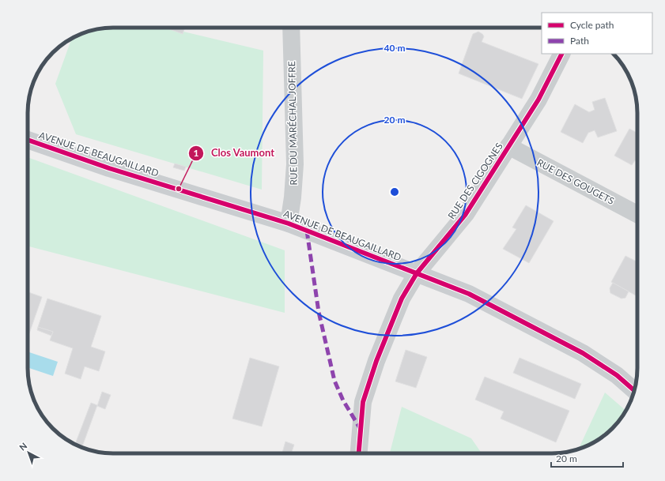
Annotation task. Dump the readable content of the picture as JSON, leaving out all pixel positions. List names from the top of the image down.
{
  "streets": {
    "main road": ["AVENUE DE BEAUGAILLARD"],
    "street": ["RUE DU MARÉCHAL JOFFRE", "RUE DES CIGOGNES", "RUE DES GOUGETS"]
  },
  "crossings": [
    ["RUE DU MARÉCHAL JOFFRE", "AVENUE DE BEAUGAILLARD"],
    ["AVENUE DE BEAUGAILLARD", "RUE DES CIGOGNES"],
    ["RUE DES CIGOGNES", "RUE DES GOUGETS"]
  ],
  "places": ["Clos Vaumont"],
  "legend": ["Cycle path", "Path"],
  "scale_bar": "20 m",
  "north": "top left",
  "rings": ["40 m", "20 m"]
}
